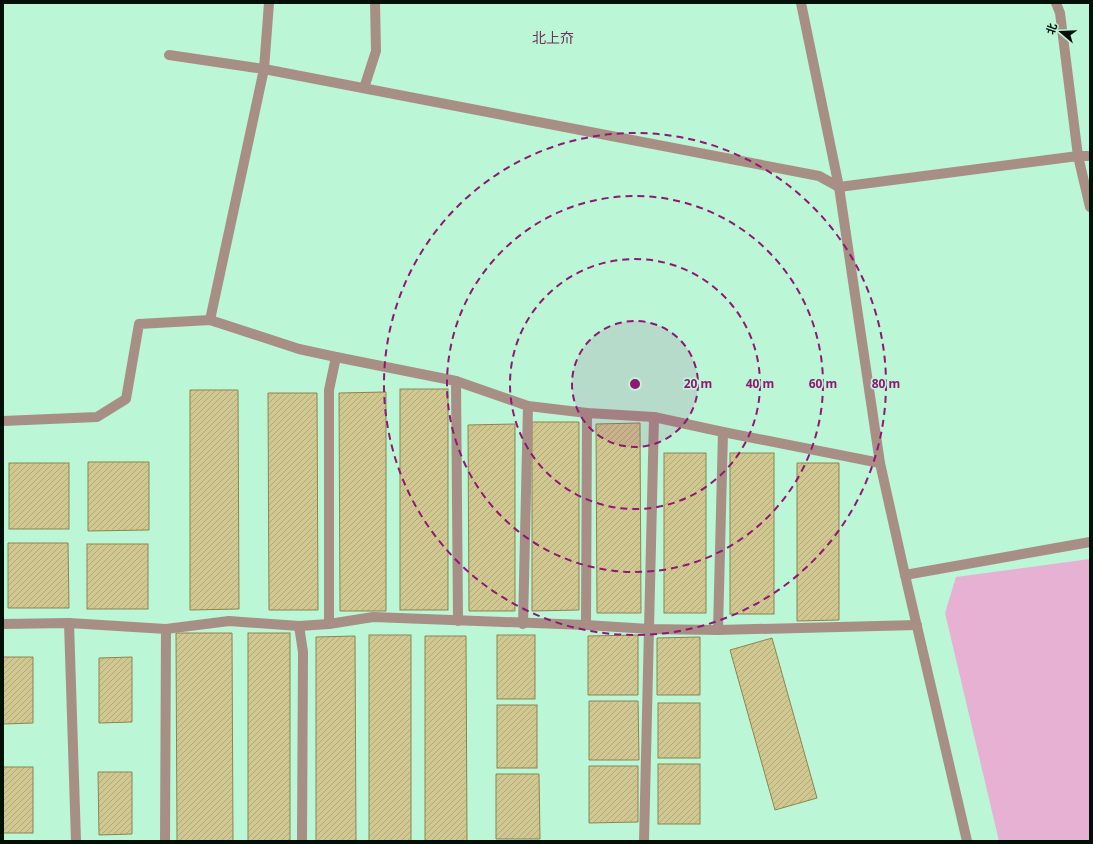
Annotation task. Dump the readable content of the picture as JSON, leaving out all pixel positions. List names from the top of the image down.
{
  "districts": ["北上夼"],
  "north": "left",
  "rings": [
    "20 m",
    "40 m",
    "60 m",
    "80 m"
  ]
}
